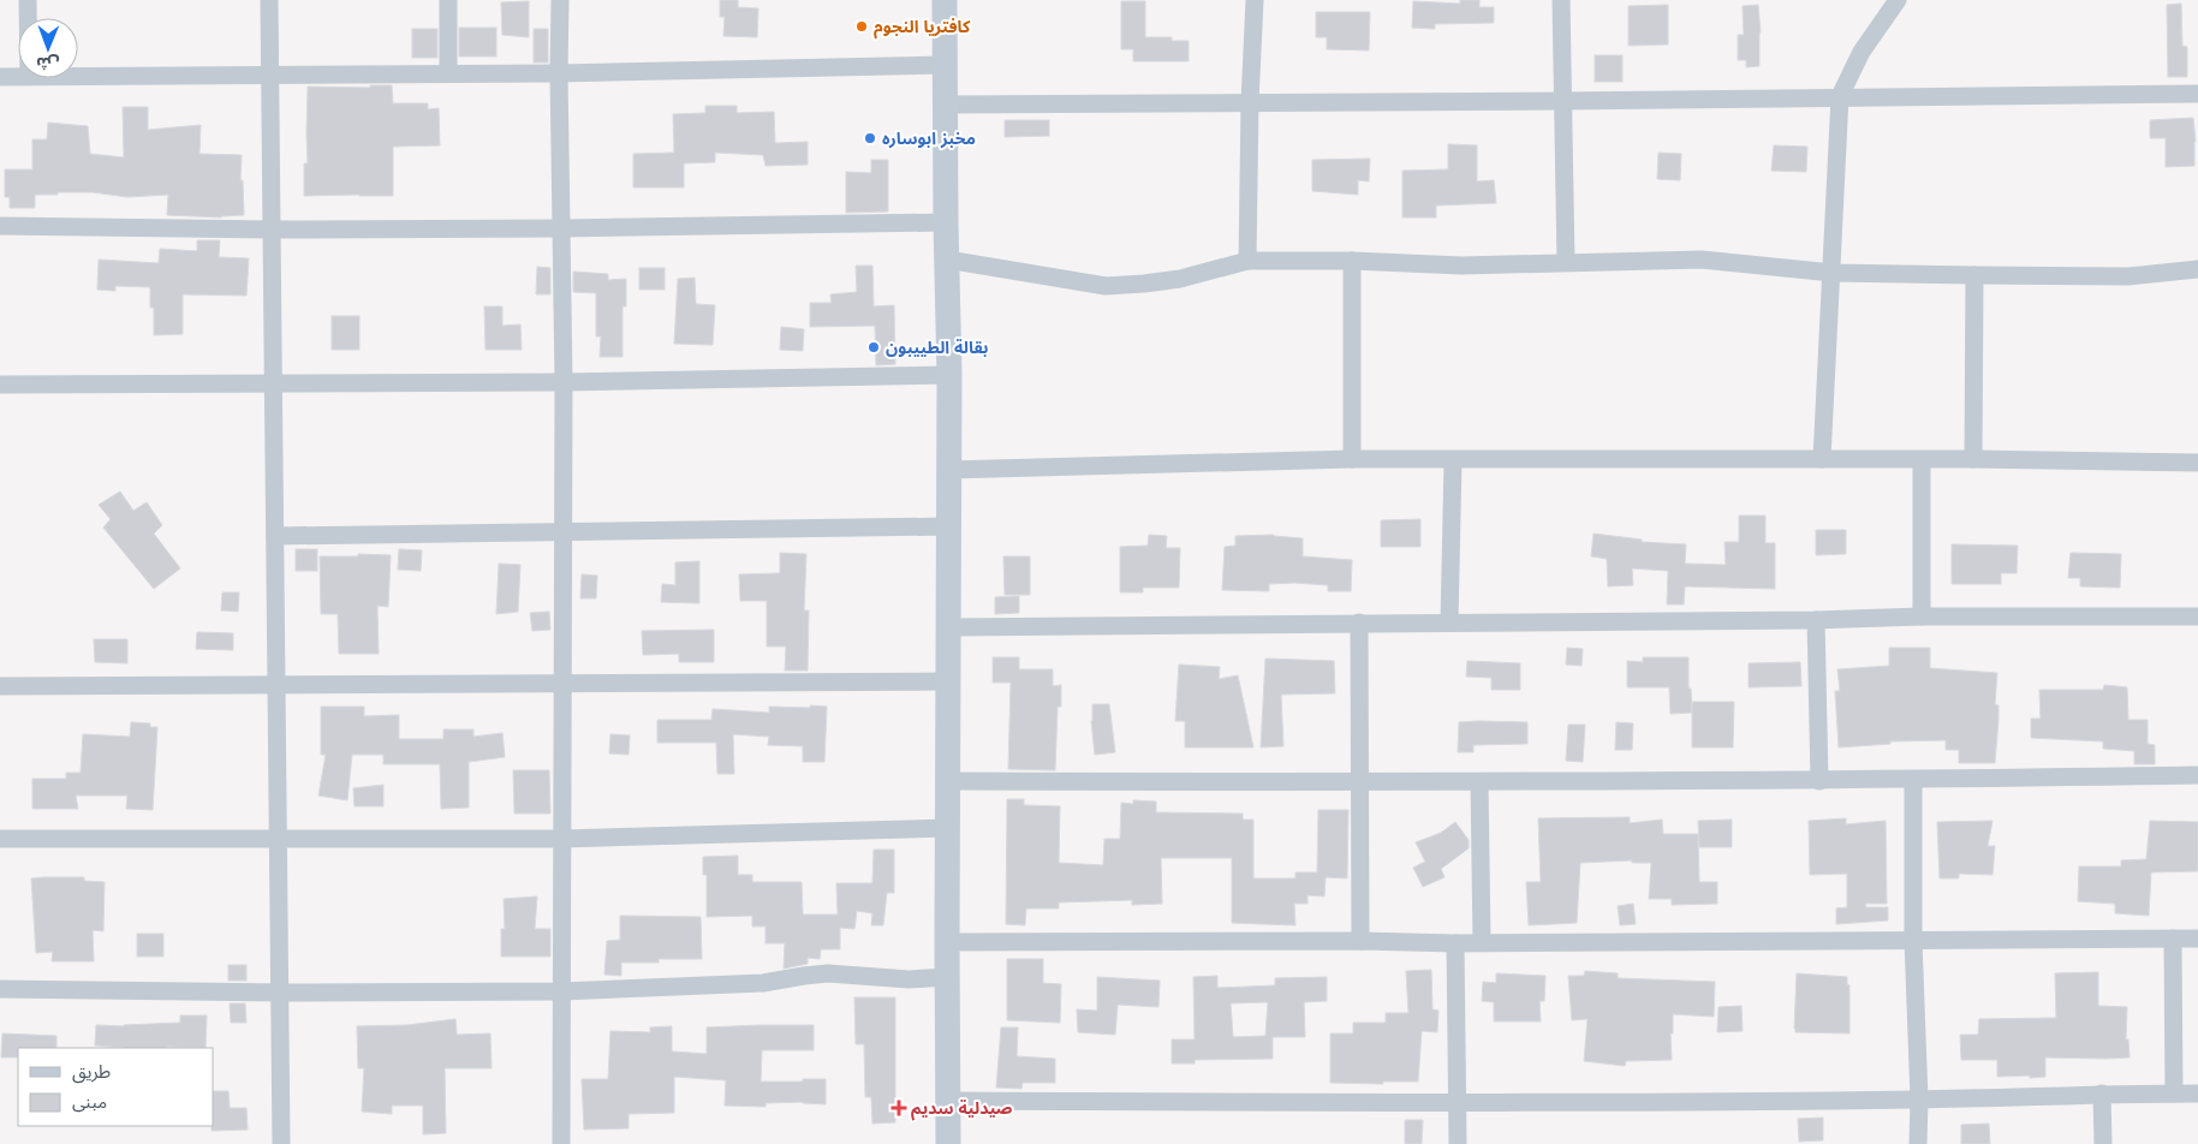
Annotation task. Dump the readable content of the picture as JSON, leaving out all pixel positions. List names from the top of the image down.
{
  "places": {
    "other": ["كافتريا النجوم", "مخبز ابوساره", "بقالة الطييبون"],
    "health": ["صيدلية سديم"]
  },
  "legend": ["طريق", "مبنى"],
  "north": "bottom"
}
